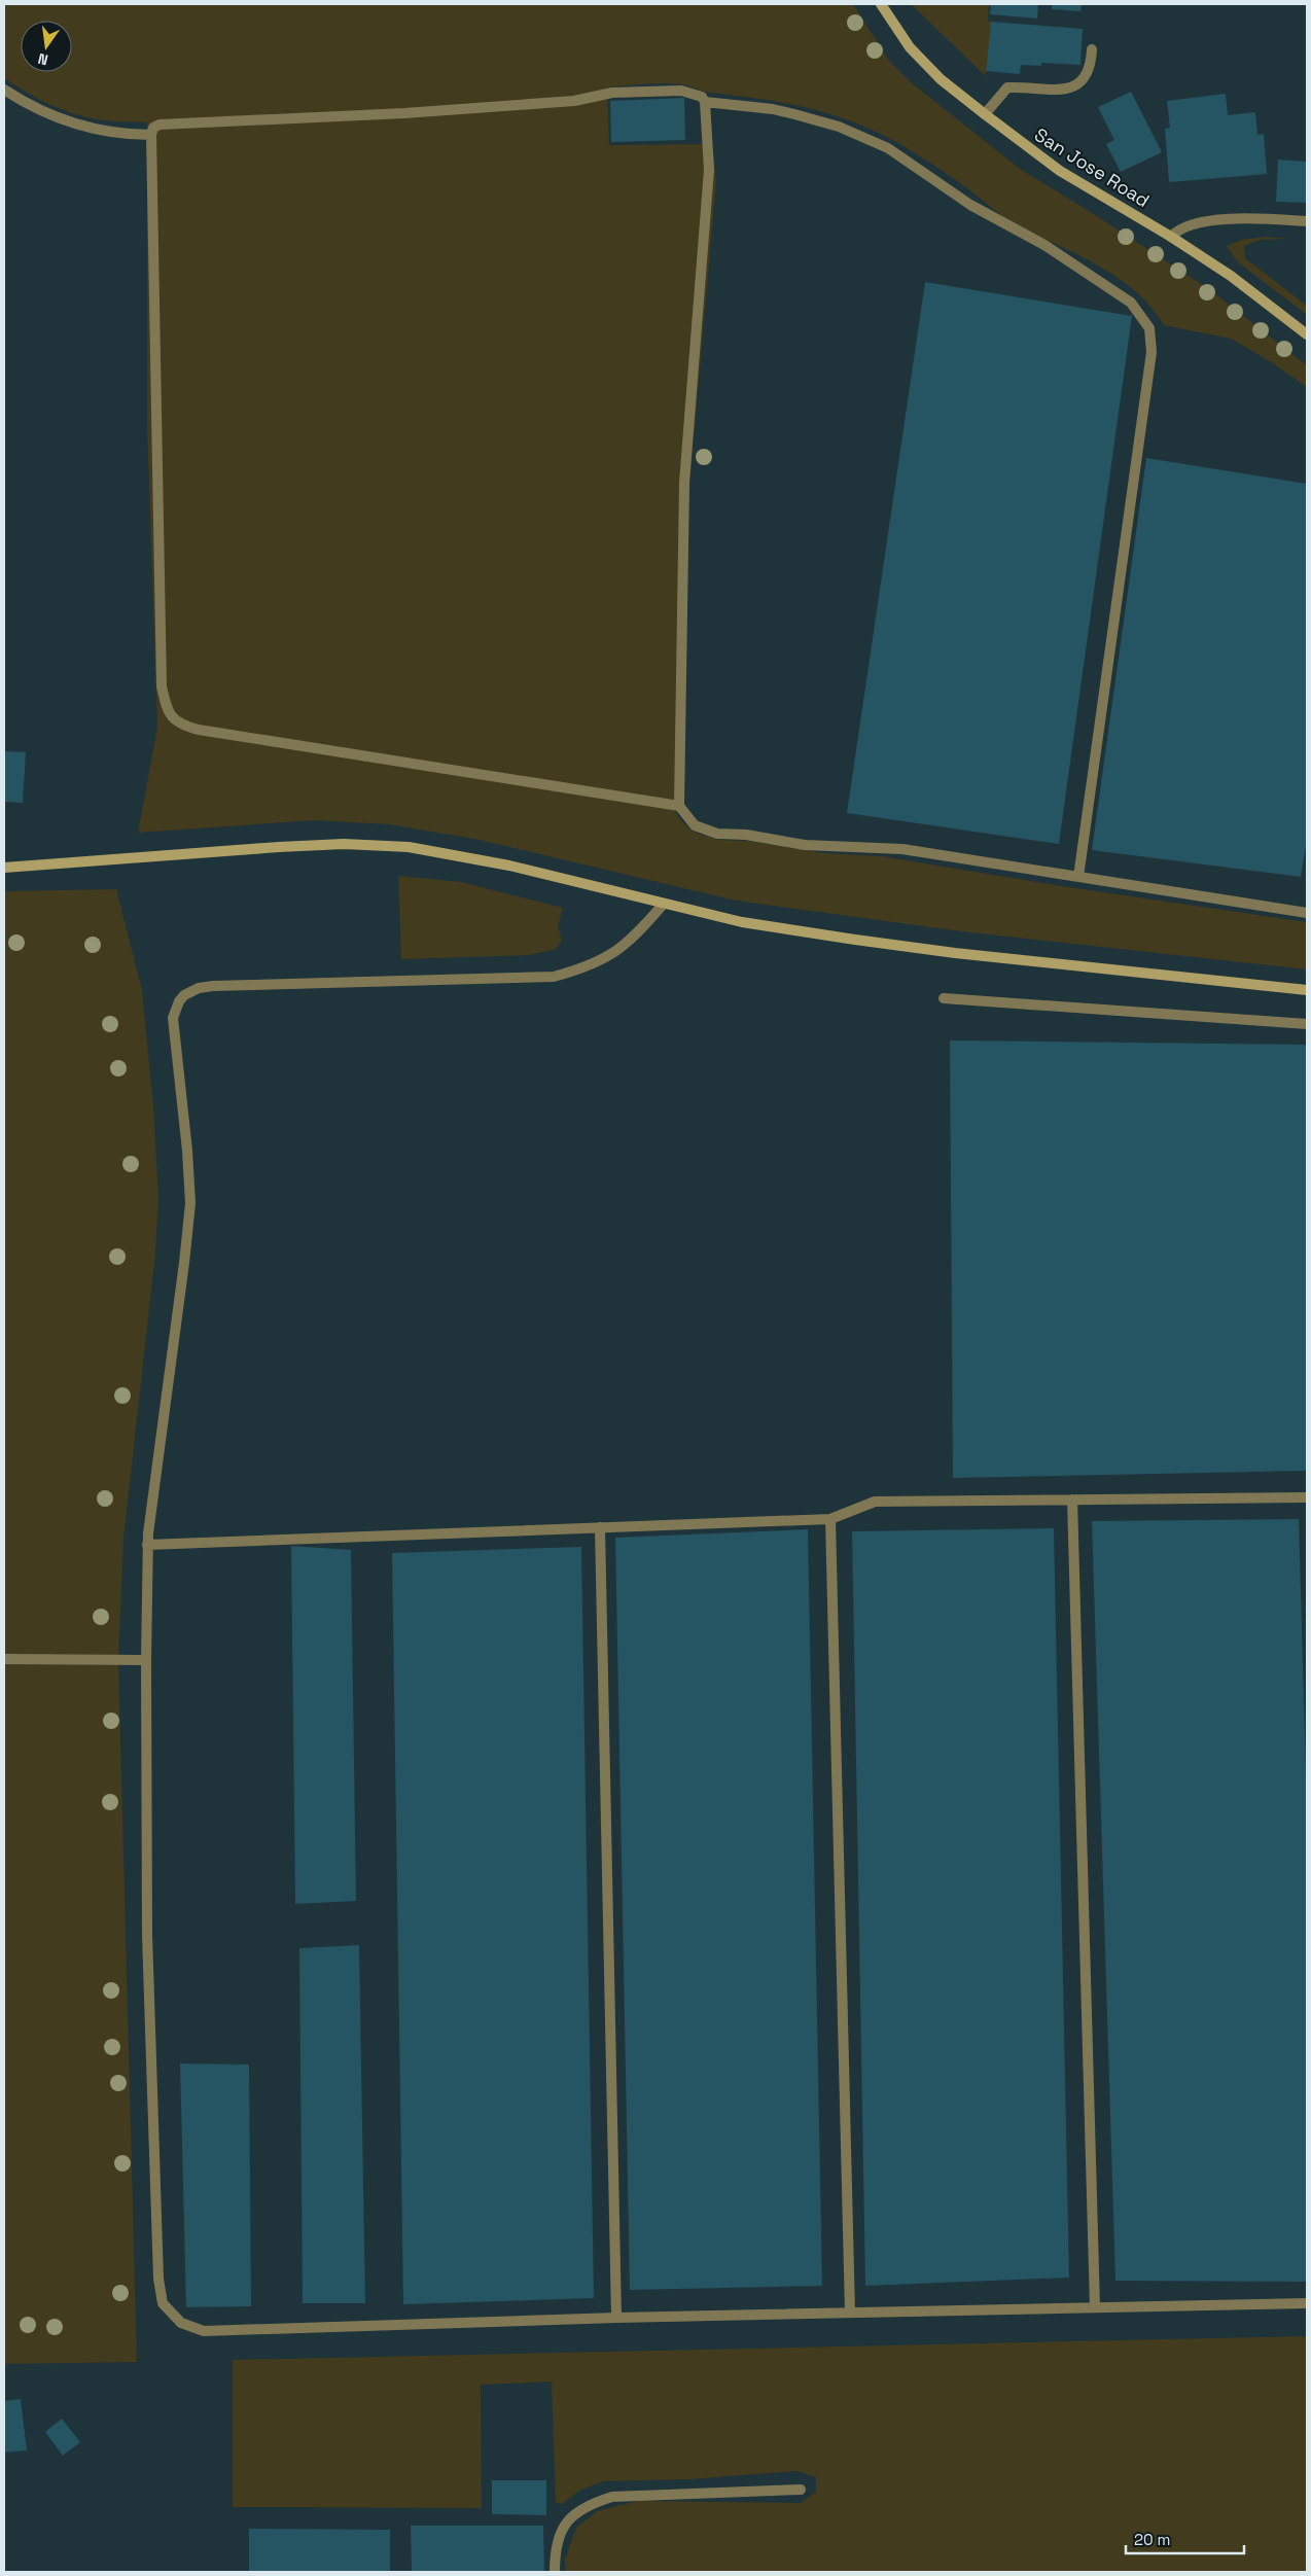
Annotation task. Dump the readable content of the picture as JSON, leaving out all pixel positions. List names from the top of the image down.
{
  "streets": {
    "street": ["San Jose Road"]
  },
  "scale_bar": "20 m",
  "north": "bottom"
}
